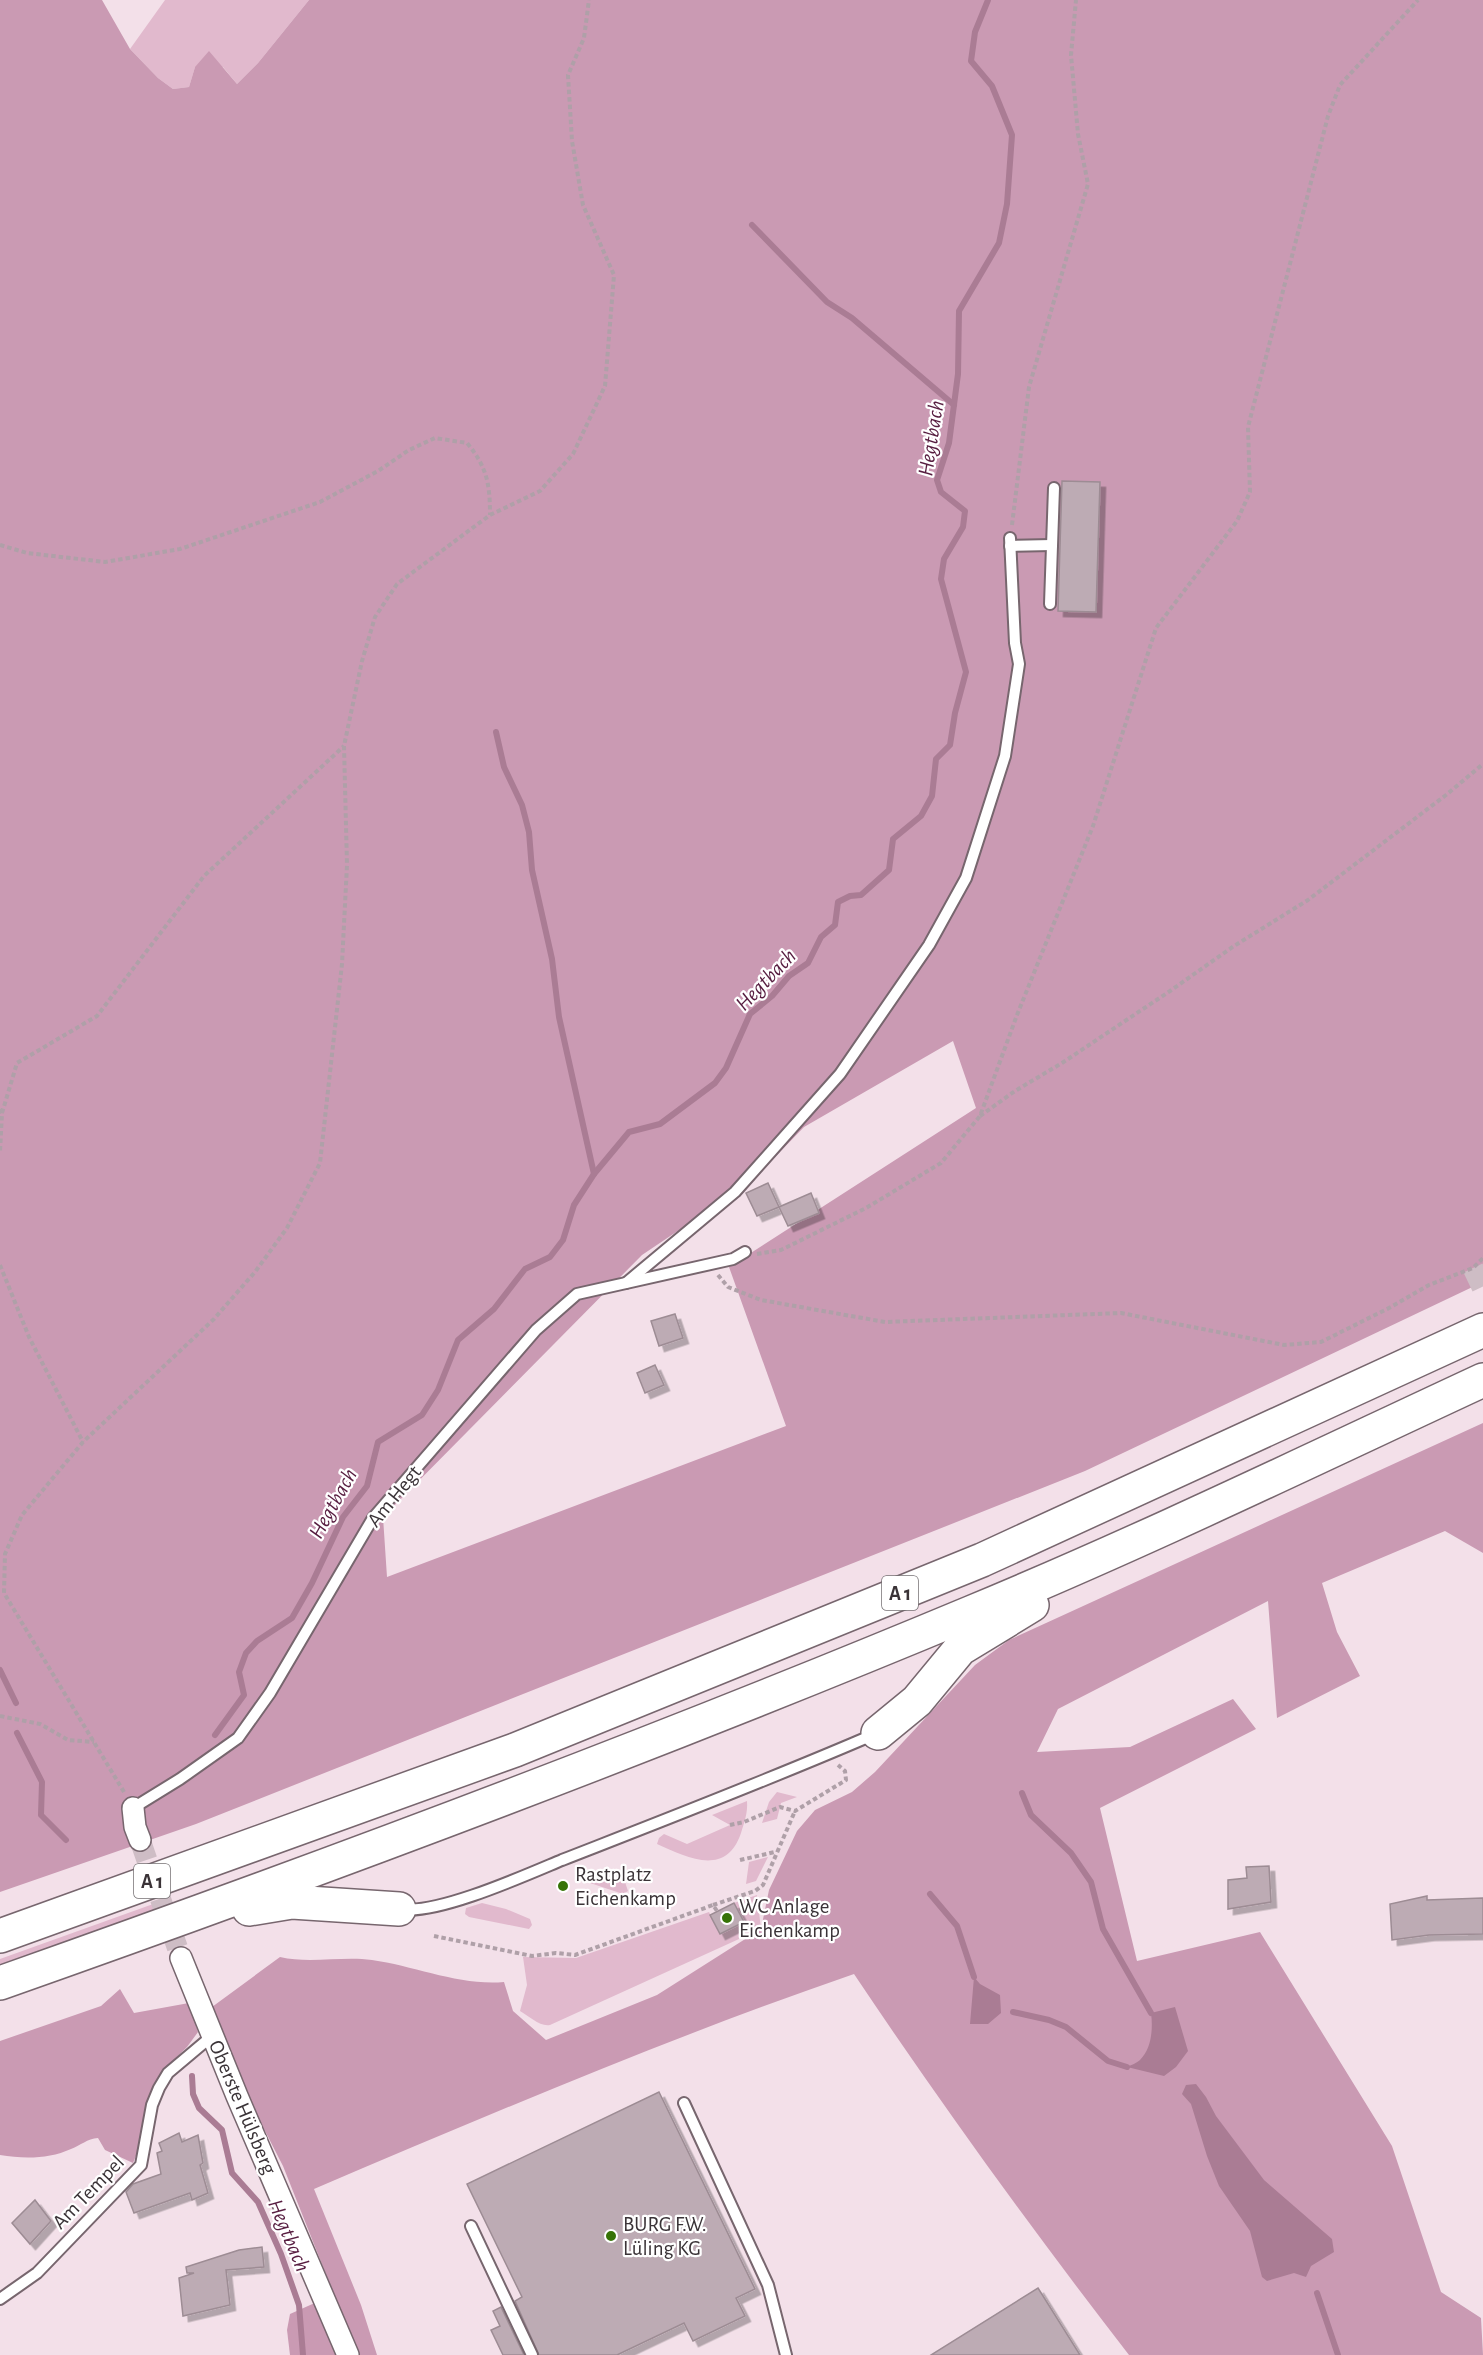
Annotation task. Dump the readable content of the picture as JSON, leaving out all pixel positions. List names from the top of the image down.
{
  "streets": {
    "highway": ["A 1"],
    "street": ["Oberste Hülsberg"],
    "lane": ["Am Hegt", "Am Tempel"]
  },
  "crossings": [
    ["Oberste Hülsberg", "Am Tempel"]
  ],
  "water": ["Hegtbach"],
  "places": ["Rastplatz Eichenkamp", "WC Anlage Eichenkamp", "BURG F.W. Lüling KG"]
}
